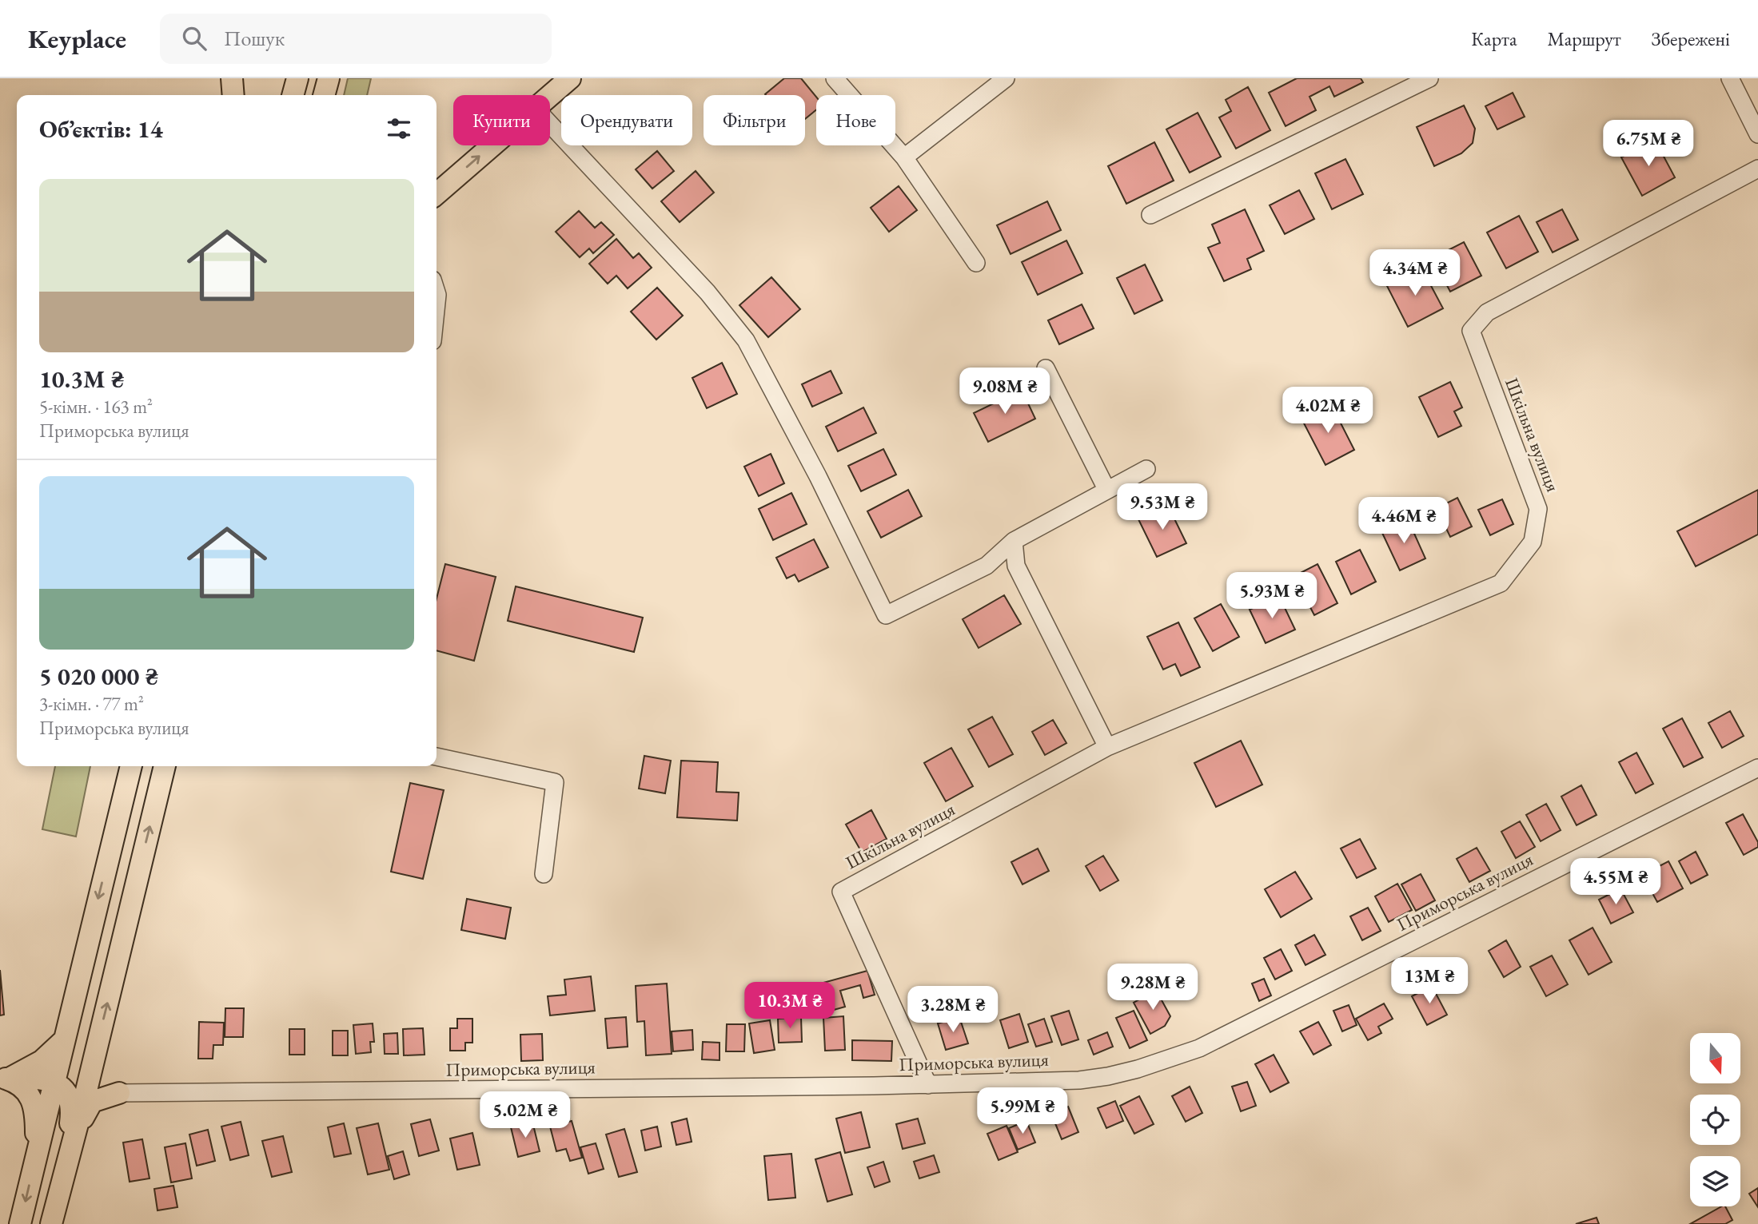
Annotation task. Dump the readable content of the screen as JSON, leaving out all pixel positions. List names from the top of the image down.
{
  "streets": {
    "street": ["Шкільна вулиця", "Приморська вулиця"]
  },
  "crossings": [
    ["Шкільна вулиця", "Приморська вулиця"]
  ],
  "north": "bottom",
  "page": {
    "header": "Keyplace",
    "search": "Пошук",
    "nav": ["Карта", "Маршрут", "Збережені"],
    "chip": [
      "Купити",
      "Орендувати",
      "Фільтри",
      "Нове"
    ],
    "heading": "Об’єктів: 14",
    "price": [
      "6.75M ₴",
      "4.34M ₴",
      "9.08M ₴",
      "4.02M ₴",
      "9.53M ₴",
      "4.46M ₴",
      "5.93M ₴",
      "4.55M ₴",
      "13M ₴",
      "9.28M ₴",
      "10.3M ₴",
      "3.28M ₴",
      "5.99M ₴",
      "5.02M ₴"
    ],
    "list": [
      {
        "name": "10.3M ₴",
        "note": "5-кімн. · 163 m² · Приморська вулиця"
      },
      {
        "name": "5 020 000 ₴",
        "note": "3-кімн. · 77 m² · Приморська вулиця"
      }
    ]
  }
}
